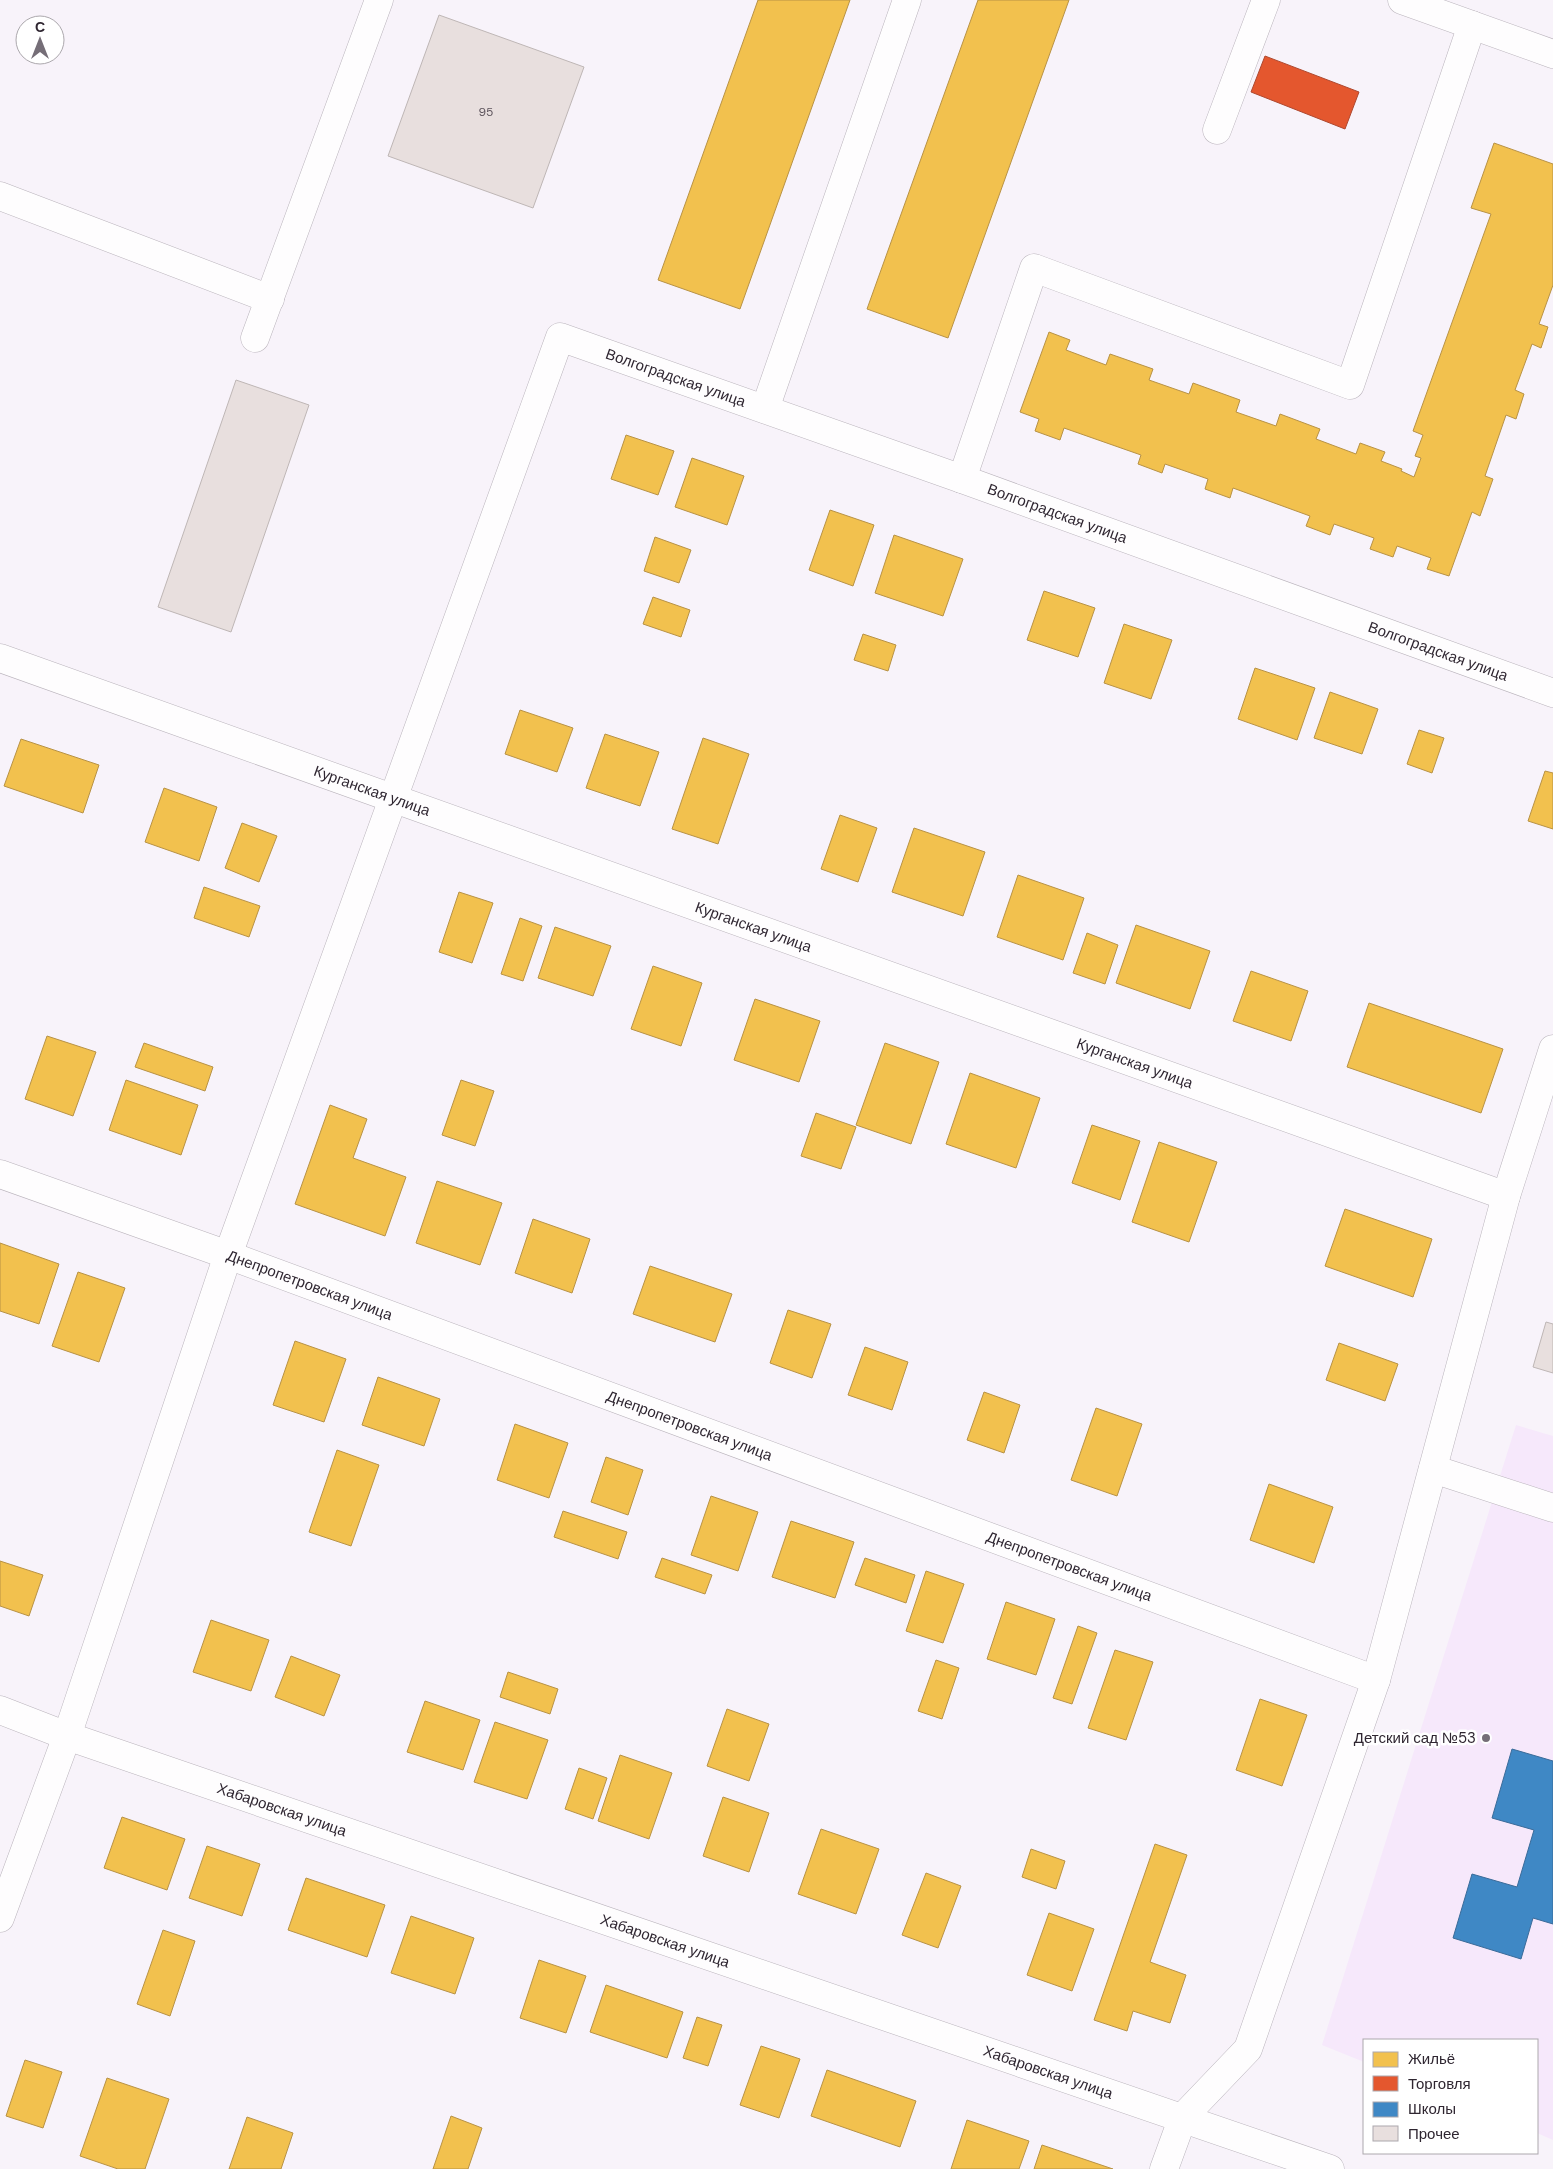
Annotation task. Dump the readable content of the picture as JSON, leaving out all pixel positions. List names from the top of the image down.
{
  "streets": {
    "street": [
      "Волгоградская улица",
      "Курганская улица",
      "Днепропетровская улица",
      "Хабаровская улица"
    ]
  },
  "crossings": [
    ["Волгоградская улица", "Курганская улица"]
  ],
  "places": ["Детский сад №53"],
  "house_numbers": ["95"],
  "legend": [
    "Жильё",
    "Торговля",
    "Школы",
    "Прочее"
  ],
  "north": "top"
}
